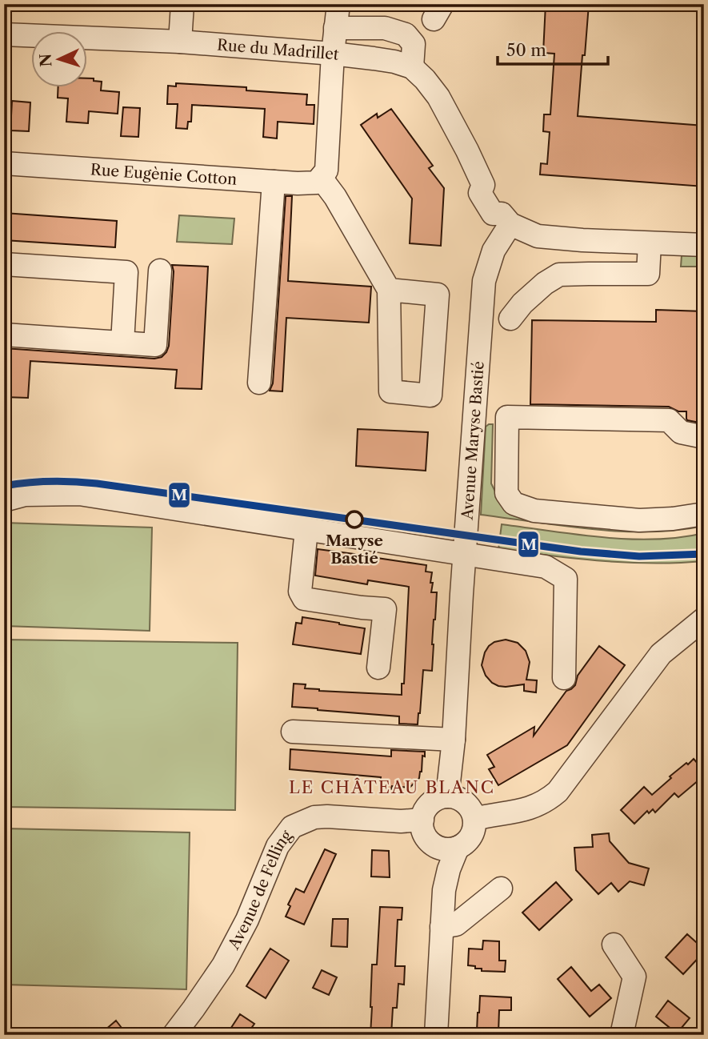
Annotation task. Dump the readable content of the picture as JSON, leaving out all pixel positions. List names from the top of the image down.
{
  "streets": {
    "street": [
      "Rue du Madrillet",
      "Rue Eugènie Cotton",
      "Avenue Maryse Bastié",
      "Avenue de Felling"
    ]
  },
  "crossings": [
    ["Avenue Maryse Bastié", "Avenue de Felling"]
  ],
  "districts": ["LE CHÂTEAU BLANC"],
  "places": ["Maryse Bastié"],
  "lines": ["transit line M"],
  "scale_bar": "50 m",
  "north": "left"
}
